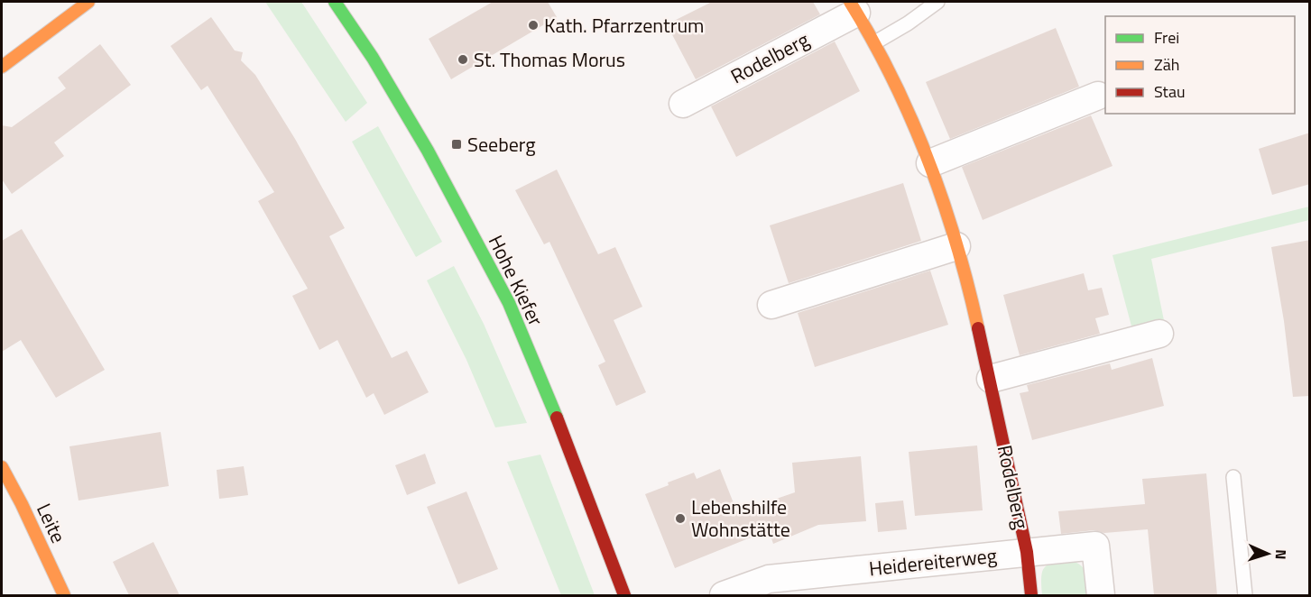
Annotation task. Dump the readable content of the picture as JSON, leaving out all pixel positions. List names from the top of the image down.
{
  "streets": {
    "street": [
      "Rodelberg",
      "Hohe Kiefer",
      "Leite",
      "Heidereiterweg"
    ]
  },
  "crossings": [
    ["Rodelberg", "Heidereiterweg"]
  ],
  "places": {
    "other": ["Kath. Pfarrzentrum", "St. Thomas Morus", "Lebenshilfe Wohnstätte"],
    "transit": ["Seeberg"]
  },
  "legend": ["Frei", "Zäh", "Stau"],
  "north": "right"
}
